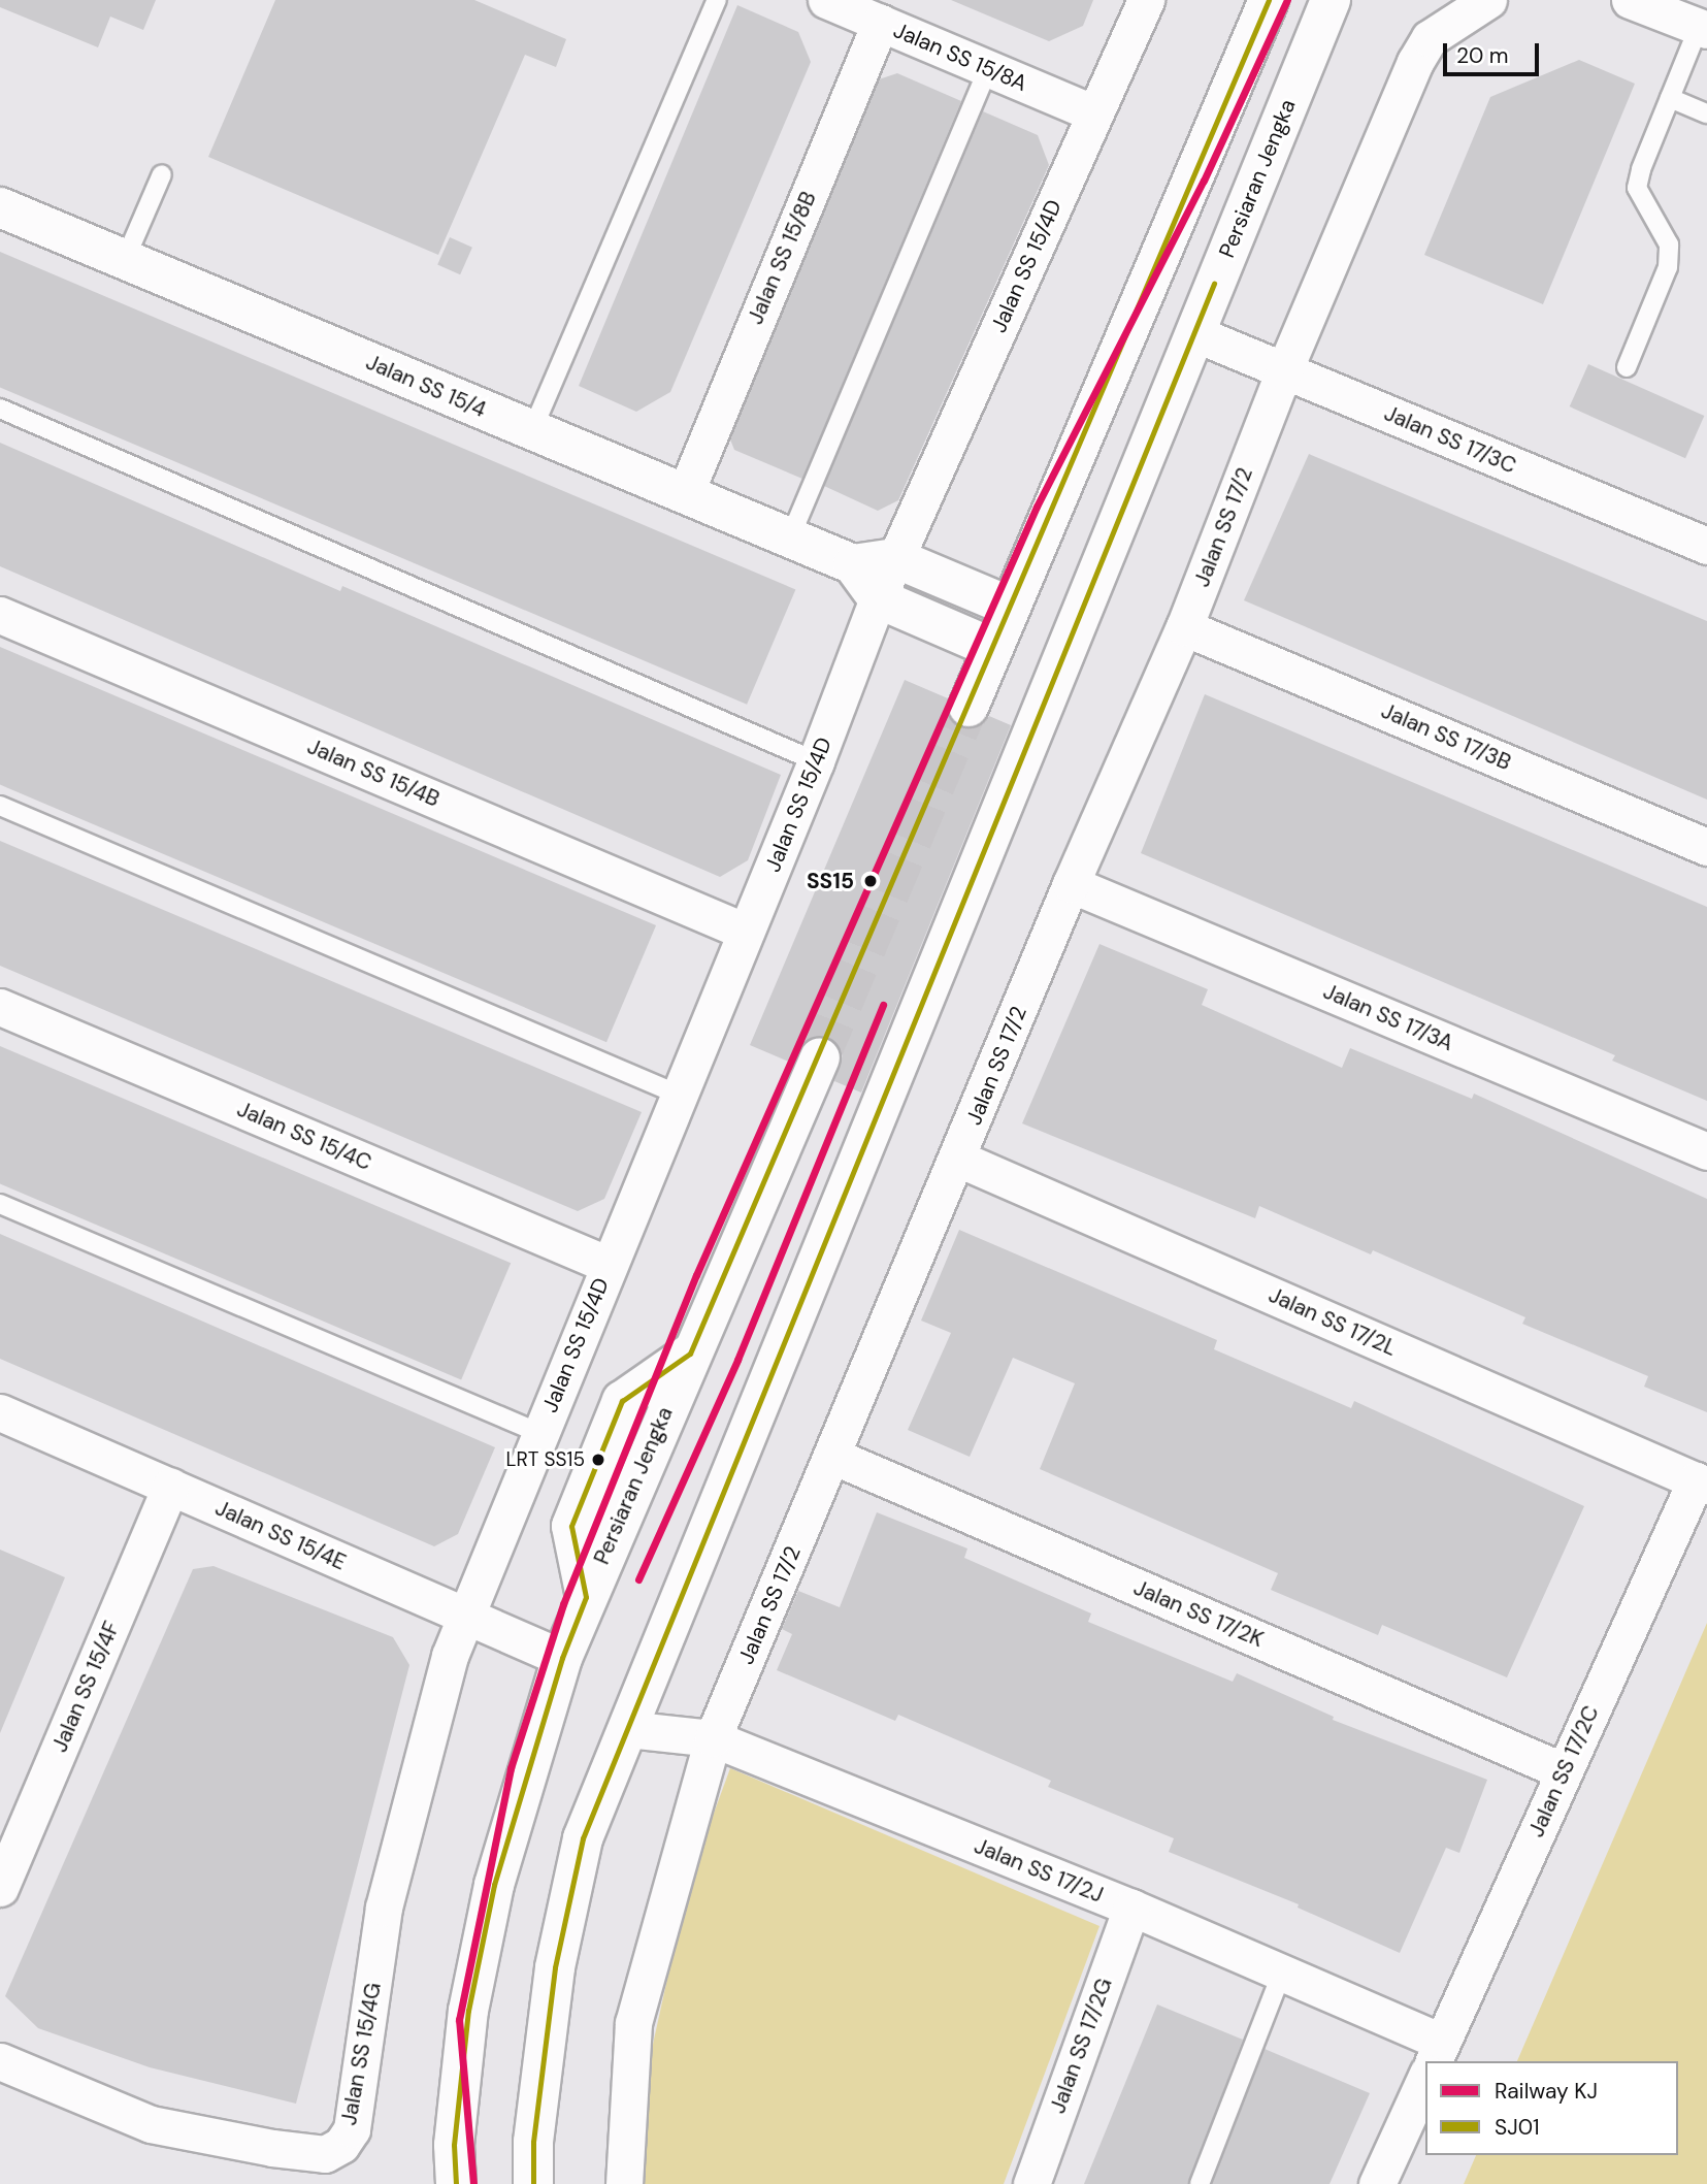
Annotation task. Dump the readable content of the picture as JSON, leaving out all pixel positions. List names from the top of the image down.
{
  "streets": {
    "main road": ["Persiaran Jengka", "Jalan SS 15/4"],
    "street": [
      "Jalan SS 15/8A",
      "Jalan SS 15/8B",
      "Jalan SS 15/4D",
      "Jalan SS 17/3C",
      "Jalan SS 17/2",
      "Jalan SS 17/3B",
      "Jalan SS 15/4B",
      "Jalan SS 17/3A",
      "Jalan SS 15/4C",
      "Jalan SS 17/2L",
      "Jalan SS 15/4E",
      "Jalan SS 17/2K",
      "Jalan SS 15/4F",
      "Jalan SS 17/2C",
      "Jalan SS 17/2J",
      "Jalan SS 17/2G",
      "Jalan SS 15/4G"
    ]
  },
  "crossings": [
    ["Jalan SS 15/8A", "Jalan SS 15/8B"],
    ["Jalan SS 15/8A", "Jalan SS 15/4D"],
    ["Persiaran Jengka", "Jalan SS 17/3C"],
    ["Persiaran Jengka", "Jalan SS 17/2J"],
    ["Jalan SS 15/8B", "Jalan SS 15/4"],
    ["Jalan SS 15/4D", "Jalan SS 15/4B"],
    ["Jalan SS 15/4D", "Jalan SS 15/4C"],
    ["Jalan SS 15/4D", "Jalan SS 15/4E"],
    ["Jalan SS 15/4D", "Jalan SS 15/4G"],
    ["Jalan SS 17/3C", "Jalan SS 17/2"],
    ["Jalan SS 17/2", "Jalan SS 17/3B"],
    ["Jalan SS 17/2", "Jalan SS 17/3A"],
    ["Jalan SS 17/2", "Jalan SS 17/2L"],
    ["Jalan SS 17/2", "Jalan SS 17/2K"],
    ["Jalan SS 17/2", "Jalan SS 17/2J"],
    ["Jalan SS 17/2L", "Jalan SS 17/2C"],
    ["Jalan SS 15/4E", "Jalan SS 15/4F"],
    ["Jalan SS 15/4E", "Jalan SS 15/4G"],
    ["Jalan SS 17/2K", "Jalan SS 17/2C"],
    ["Jalan SS 17/2C", "Jalan SS 17/2J"],
    ["Jalan SS 17/2J", "Jalan SS 17/2G"]
  ],
  "places": ["SS15", "LRT SS15"],
  "lines": ["rail line KJ", "transit line SJ01"],
  "legend": ["Railway KJ", "SJ01"],
  "scale_bar": "20 m"
}
